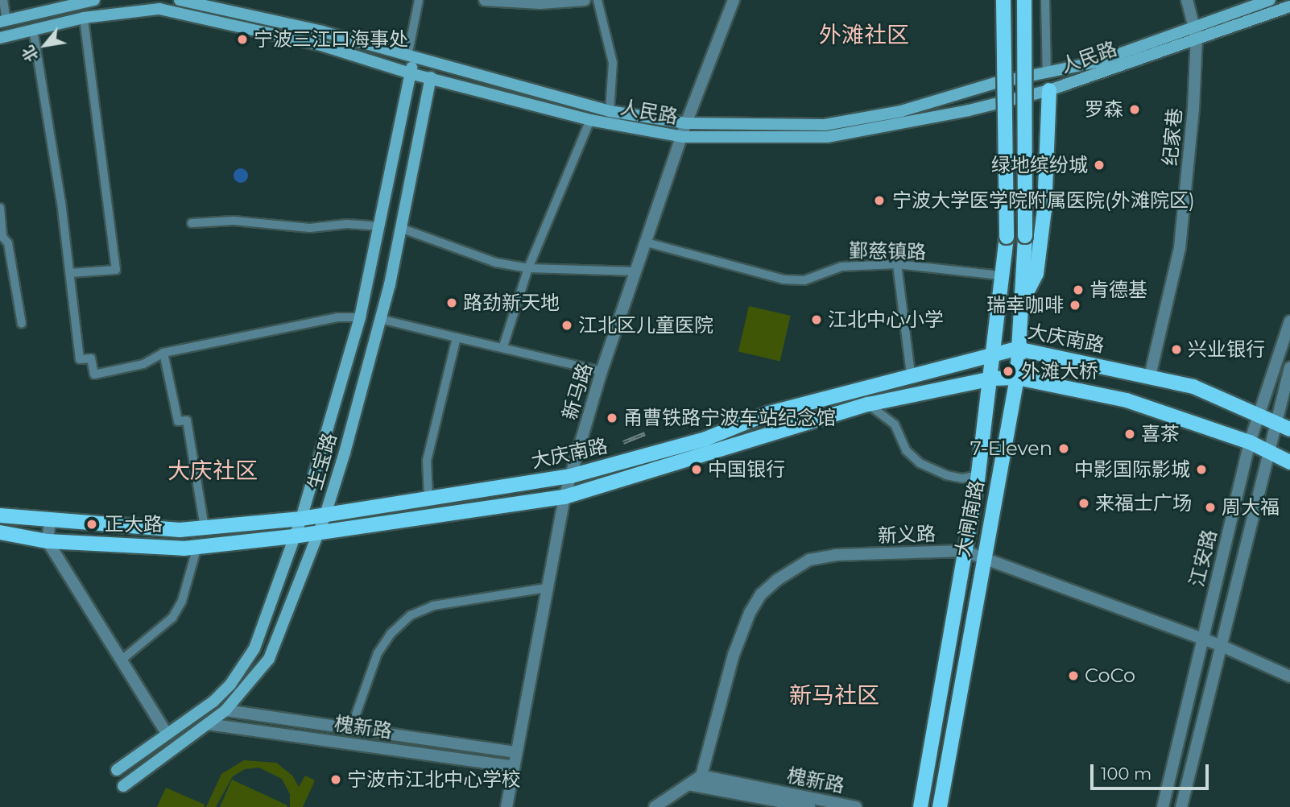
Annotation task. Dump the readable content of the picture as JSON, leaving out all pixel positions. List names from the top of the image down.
{
  "streets": {
    "main road": [
      "人民路",
      "大庆南路",
      "生宝路",
      "大闸南路"
    ],
    "street": [
      "纪家巷",
      "鄞慈镇路",
      "新马路",
      "新义路",
      "江安路",
      "槐新路"
    ]
  },
  "crossings": [
    ["人民路", "纪家巷"],
    ["人民路", "新马路"],
    ["人民路", "生宝路"],
    ["纪家巷", "大庆南路"],
    ["鄞慈镇路", "新马路"],
    ["大庆南路", "新马路"],
    ["大庆南路", "生宝路"],
    ["大庆南路", "大闸南路"],
    ["大庆南路", "江安路"],
    ["新马路", "槐新路"],
    ["生宝路", "槐新路"],
    ["大闸南路", "新义路"],
    ["新义路", "江安路"],
    ["新义路", "槐新路"]
  ],
  "districts": ["外滩社区", "大庆社区", "新马社区"],
  "places": [
    "宁波三江口海事处",
    "罗森",
    "绿地缤纷城",
    "宁波大学医学院附属医院(外滩院区)",
    "肯德基",
    "路劲新天地",
    "瑞幸咖啡",
    "江北中心小学",
    "江北区儿童医院",
    "兴业银行",
    "外滩大桥",
    "甬曹铁路宁波车站纪念馆",
    "喜茶",
    "7-Eleven",
    "中国银行",
    "中影国际影城",
    "来福士广场",
    "周大福",
    "正大路",
    "CoCo",
    "宁波市江北中心学校"
  ],
  "scale_bar": "100 m",
  "north": "bottom left"
}
